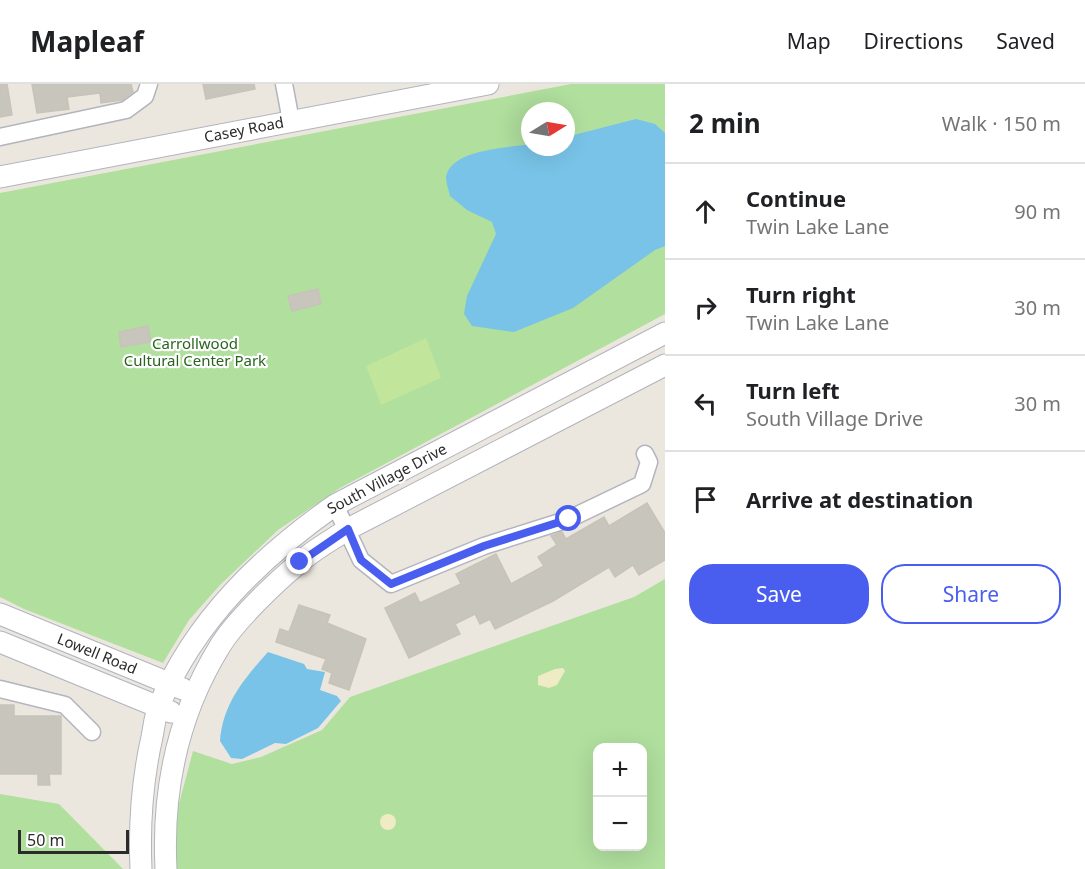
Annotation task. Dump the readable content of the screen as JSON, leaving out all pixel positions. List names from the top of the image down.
{
  "streets": {
    "street": ["Casey Road", "South Village Drive", "Lowell Road"]
  },
  "crossings": [
    ["South Village Drive", "Lowell Road"]
  ],
  "parks": ["Carrollwood Cultural Center Park"],
  "scale_bar": "50 m",
  "north": "right",
  "page": {
    "header": "Mapleaf",
    "nav": ["Map", "Directions", "Saved"],
    "heading": ["2 min", "Walk · 150 m"],
    "list": [
      ["Continue", "Twin Lake Lane", "90 m"],
      ["Turn right", "Twin Lake Lane", "30 m"],
      ["Turn left", "South Village Drive", "30 m"],
      "Arrive at destination"
    ],
    "buttons": ["Save", "Share"],
    "map_buttons": ["+", "−"],
    "scale": "50 m"
  }
}
